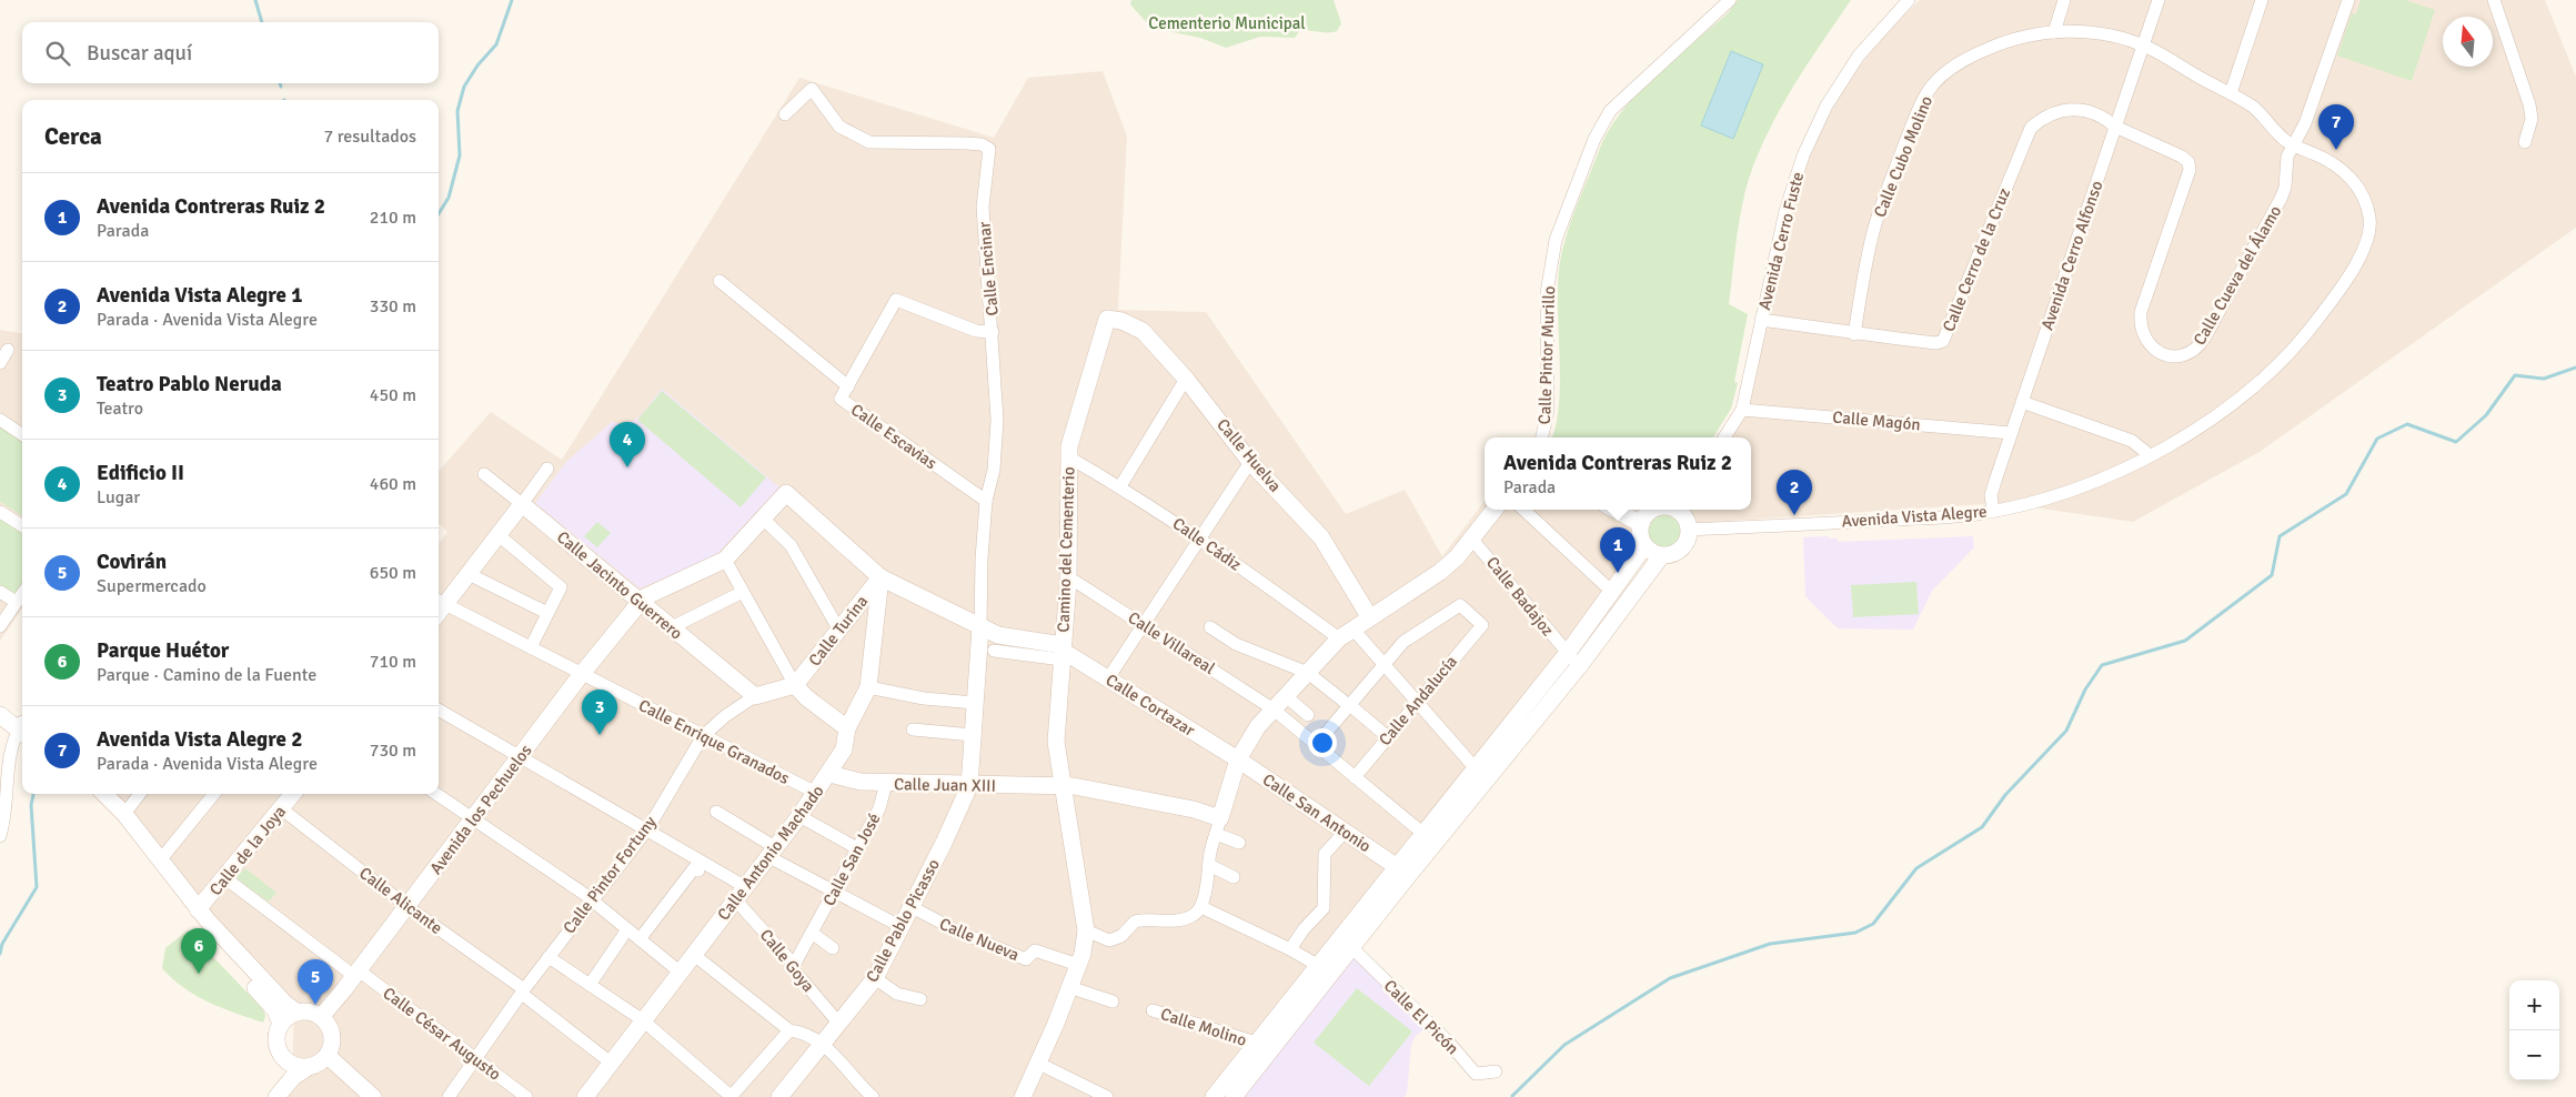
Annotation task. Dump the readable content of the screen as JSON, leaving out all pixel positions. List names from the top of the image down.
{
  "streets": {
    "street": [
      "Calle Cubo Molino",
      "Avenida Cerro Fuste",
      "Avenida Cerro Alfonso",
      "Calle Cerro de la Cruz",
      "Calle Encinar",
      "Calle Cueva del Álamo",
      "Calle Pintor Murillo",
      "Calle Magón",
      "Calle Escavias",
      "Calle Huelva",
      "Avenida Vista Alegre",
      "Calle Cádiz",
      "Camino del Cementerio",
      "Calle Jacinto Guerrero",
      "Calle Badajoz",
      "Calle Turina",
      "Calle Villareal",
      "Calle Andalucía",
      "Calle Cortazar",
      "Calle Enrique Granados",
      "Calle Juan XIII",
      "Avenida los Pechuelos",
      "Calle San Antonio",
      "Calle de la Joya",
      "Calle Antonio Machado",
      "Calle San José",
      "Calle Pintor Fortuny",
      "Calle Alicante",
      "Calle Pablo Picasso",
      "Calle Nueva",
      "Calle Goya",
      "Calle El Picón",
      "Calle Molino",
      "Calle César Augusto"
    ]
  },
  "crossings": [
    ["Calle Cubo Molino", "Avenida Cerro Alfonso"],
    ["Calle Cubo Molino", "Calle Cerro de la Cruz"],
    ["Calle Cubo Molino", "Calle Cueva del Álamo"],
    ["Calle Cubo Molino", "Avenida Vista Alegre"],
    ["Avenida Cerro Fuste", "Calle Cerro de la Cruz"],
    ["Avenida Cerro Fuste", "Calle Magón"],
    ["Avenida Cerro Alfonso", "Calle Cerro de la Cruz"],
    ["Avenida Cerro Alfonso", "Calle Cueva del Álamo"],
    ["Avenida Cerro Alfonso", "Calle Magón"],
    ["Avenida Cerro Alfonso", "Avenida Vista Alegre"],
    ["Calle Cerro de la Cruz", "Calle Cueva del Álamo"],
    ["Calle Encinar", "Calle Escavias"],
    ["Calle Cueva del Álamo", "Avenida Vista Alegre"],
    ["Calle Huelva", "Camino del Cementerio"],
    ["Calle Cádiz", "Camino del Cementerio"],
    ["Calle Cádiz", "Calle Andalucía"],
    ["Camino del Cementerio", "Calle Villareal"],
    ["Camino del Cementerio", "Calle Cortazar"],
    ["Camino del Cementerio", "Calle Juan XIII"],
    ["Calle Jacinto Guerrero", "Avenida los Pechuelos"],
    ["Calle Jacinto Guerrero", "Calle Pintor Fortuny"],
    ["Calle Turina", "Calle Antonio Machado"],
    ["Calle Turina", "Calle Pintor Fortuny"],
    ["Calle Villareal", "Calle Andalucía"],
    ["Calle Cortazar", "Calle San Antonio"],
    ["Calle Enrique Granados", "Avenida los Pechuelos"],
    ["Calle Enrique Granados", "Calle Antonio Machado"],
    ["Calle Enrique Granados", "Calle Pintor Fortuny"],
    ["Calle Juan XIII", "Calle Antonio Machado"],
    ["Calle Juan XIII", "Calle San José"],
    ["Calle Juan XIII", "Calle Pablo Picasso"],
    ["Avenida los Pechuelos", "Calle Alicante"],
    ["Avenida los Pechuelos", "Calle Goya"],
    ["Avenida los Pechuelos", "Calle César Augusto"],
    ["Calle de la Joya", "Calle Alicante"],
    ["Calle de la Joya", "Calle César Augusto"],
    ["Calle Antonio Machado", "Calle Alicante"],
    ["Calle Antonio Machado", "Calle Goya"],
    ["Calle San José", "Calle Goya"],
    ["Calle Pintor Fortuny", "Calle Alicante"],
    ["Calle Pintor Fortuny", "Calle Goya"],
    ["Calle Pintor Fortuny", "Calle César Augusto"],
    ["Calle Pablo Picasso", "Calle Nueva"],
    ["Calle Pablo Picasso", "Calle Goya"]
  ],
  "parks": ["Cementerio Municipal"],
  "north": "top",
  "page": {
    "search": "Buscar aquí",
    "heading": ["Cerca", "7 resultados"],
    "pins": [
      "7",
      "4",
      "2",
      "1",
      "3",
      "6",
      "5"
    ],
    "list": [
      {
        "mark": "1",
        "name": "Avenida Contreras Ruiz 2",
        "note": "Parada",
        "value": "210 m"
      },
      {
        "mark": "2",
        "name": "Avenida Vista Alegre 1",
        "note": "Parada · Avenida Vista Alegre",
        "value": "330 m"
      },
      {
        "mark": "3",
        "name": "Teatro Pablo Neruda",
        "note": "Teatro",
        "value": "450 m"
      },
      {
        "mark": "4",
        "name": "Edificio II",
        "note": "Lugar",
        "value": "460 m"
      },
      {
        "mark": "5",
        "name": "Covirán",
        "note": "Supermercado",
        "value": "650 m"
      },
      {
        "mark": "6",
        "name": "Parque Huétor",
        "note": "Parque · Camino de la Fuente",
        "value": "710 m"
      },
      {
        "mark": "7",
        "name": "Avenida Vista Alegre 2",
        "note": "Parada · Avenida Vista Alegre",
        "value": "730 m"
      }
    ],
    "popup": ["Avenida Contreras Ruiz 2", "Parada"],
    "map_buttons": ["+", "−"]
  }
}
